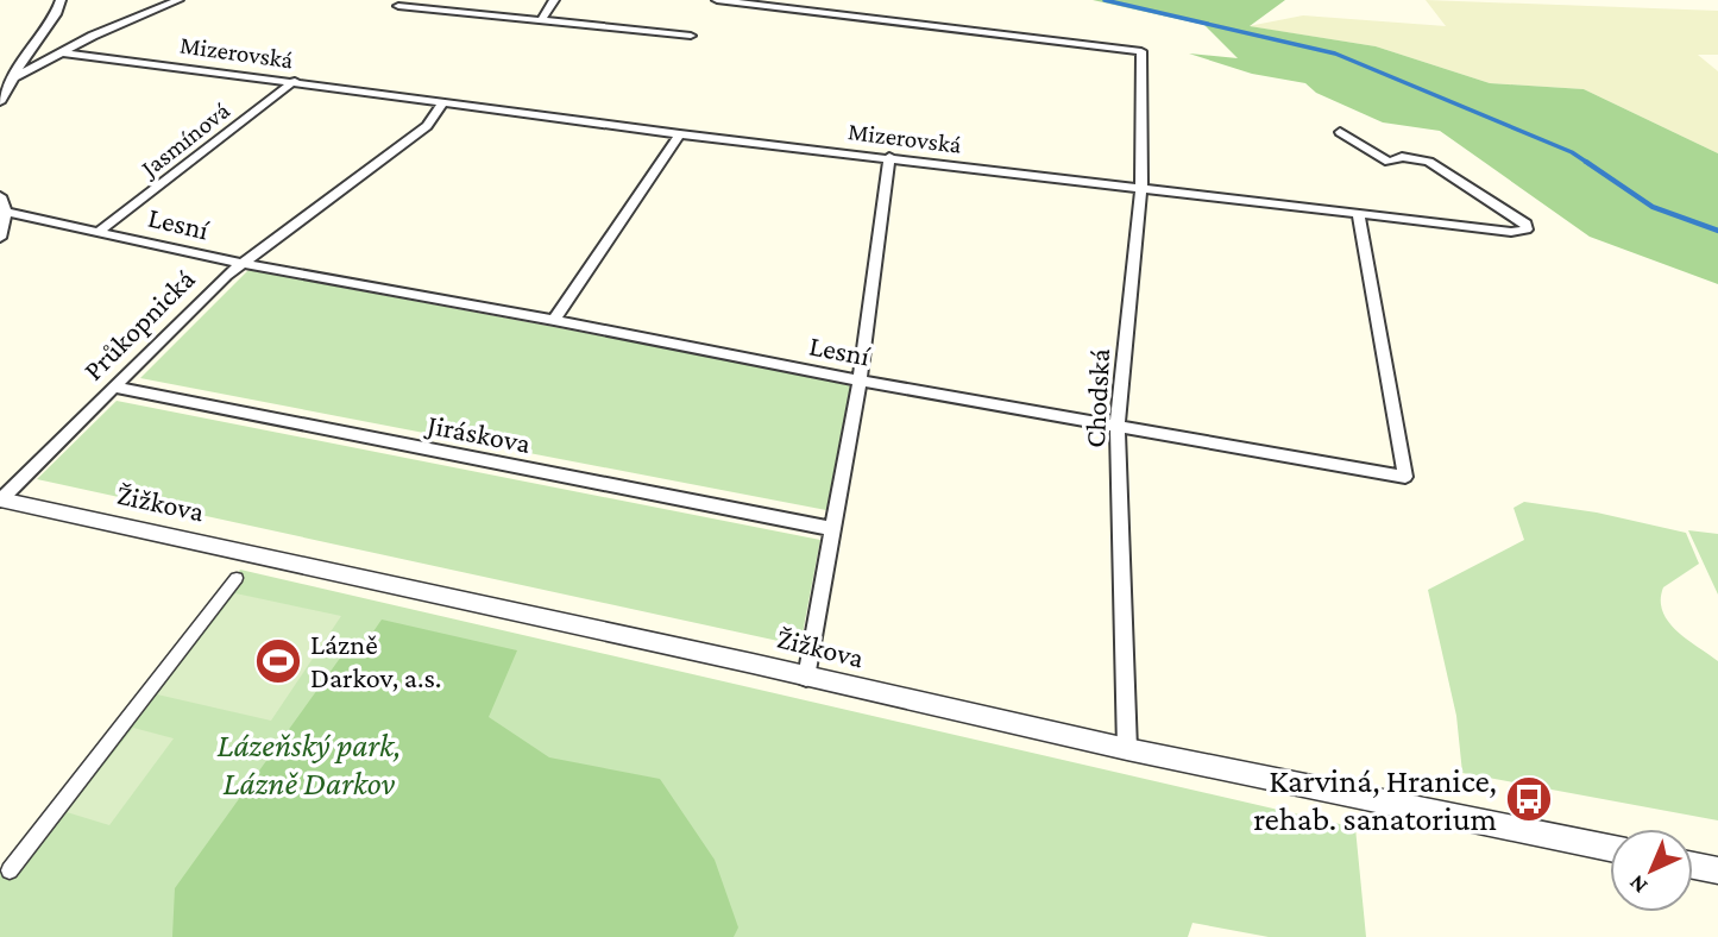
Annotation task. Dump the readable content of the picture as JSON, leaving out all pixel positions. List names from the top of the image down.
{
  "streets": {
    "street": [
      "Mizerovská",
      "Jasmínová",
      "Lesní",
      "Průkopnická",
      "Chodská",
      "Jiráskova",
      "Žižkova"
    ]
  },
  "crossings": [
    ["Mizerovská", "Jasmínová"],
    ["Mizerovská", "Lesní"],
    ["Mizerovská", "Průkopnická"],
    ["Mizerovská", "Chodská"],
    ["Jasmínová", "Lesní"],
    ["Lesní", "Průkopnická"],
    ["Lesní", "Chodská"],
    ["Průkopnická", "Jiráskova"],
    ["Průkopnická", "Žižkova"],
    ["Chodská", "Žižkova"]
  ],
  "parks": ["Lázeňský park, Lázně Darkov"],
  "places": {
    "sports": ["Lázně Darkov, a.s."],
    "bus stop": ["Karviná, Hranice, rehab. sanatorium"]
  },
  "north": "bottom left"
}
